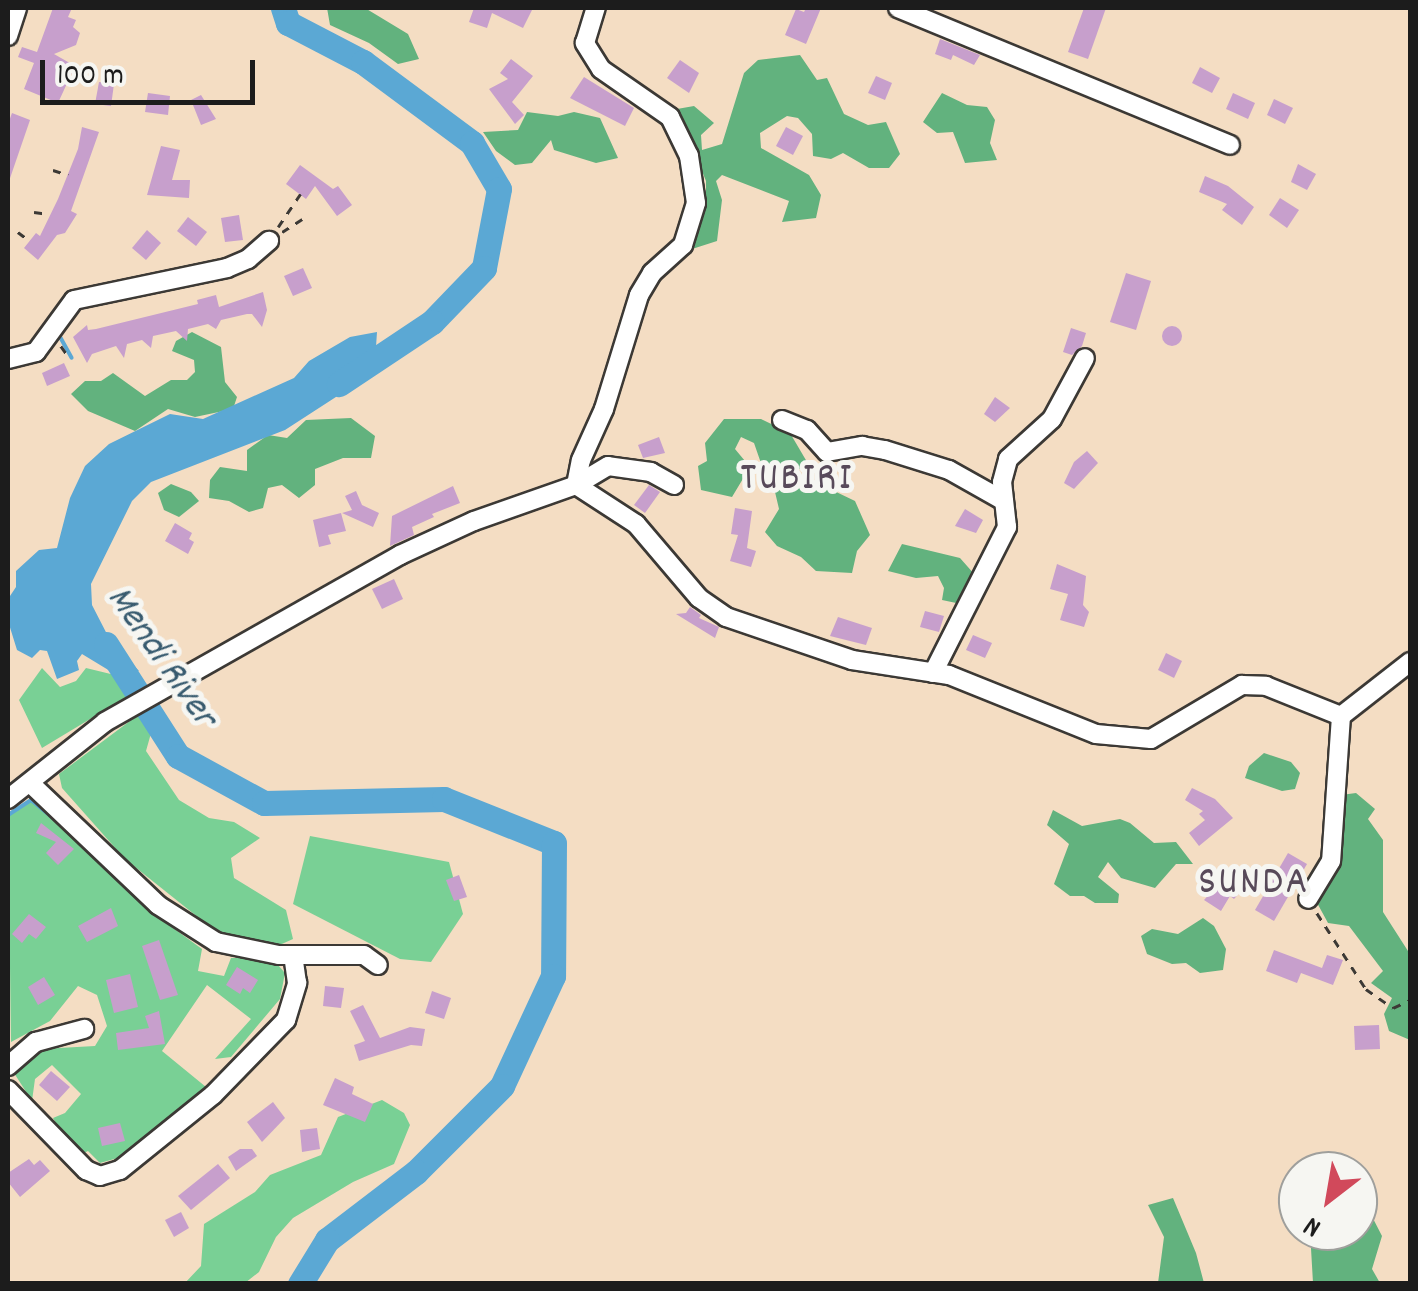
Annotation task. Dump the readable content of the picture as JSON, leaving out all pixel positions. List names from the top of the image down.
{
  "districts": ["TUBIRI", "SUNDA"],
  "water": ["Mendi River"],
  "scale_bar": "100 m",
  "north": "bottom left"
}
